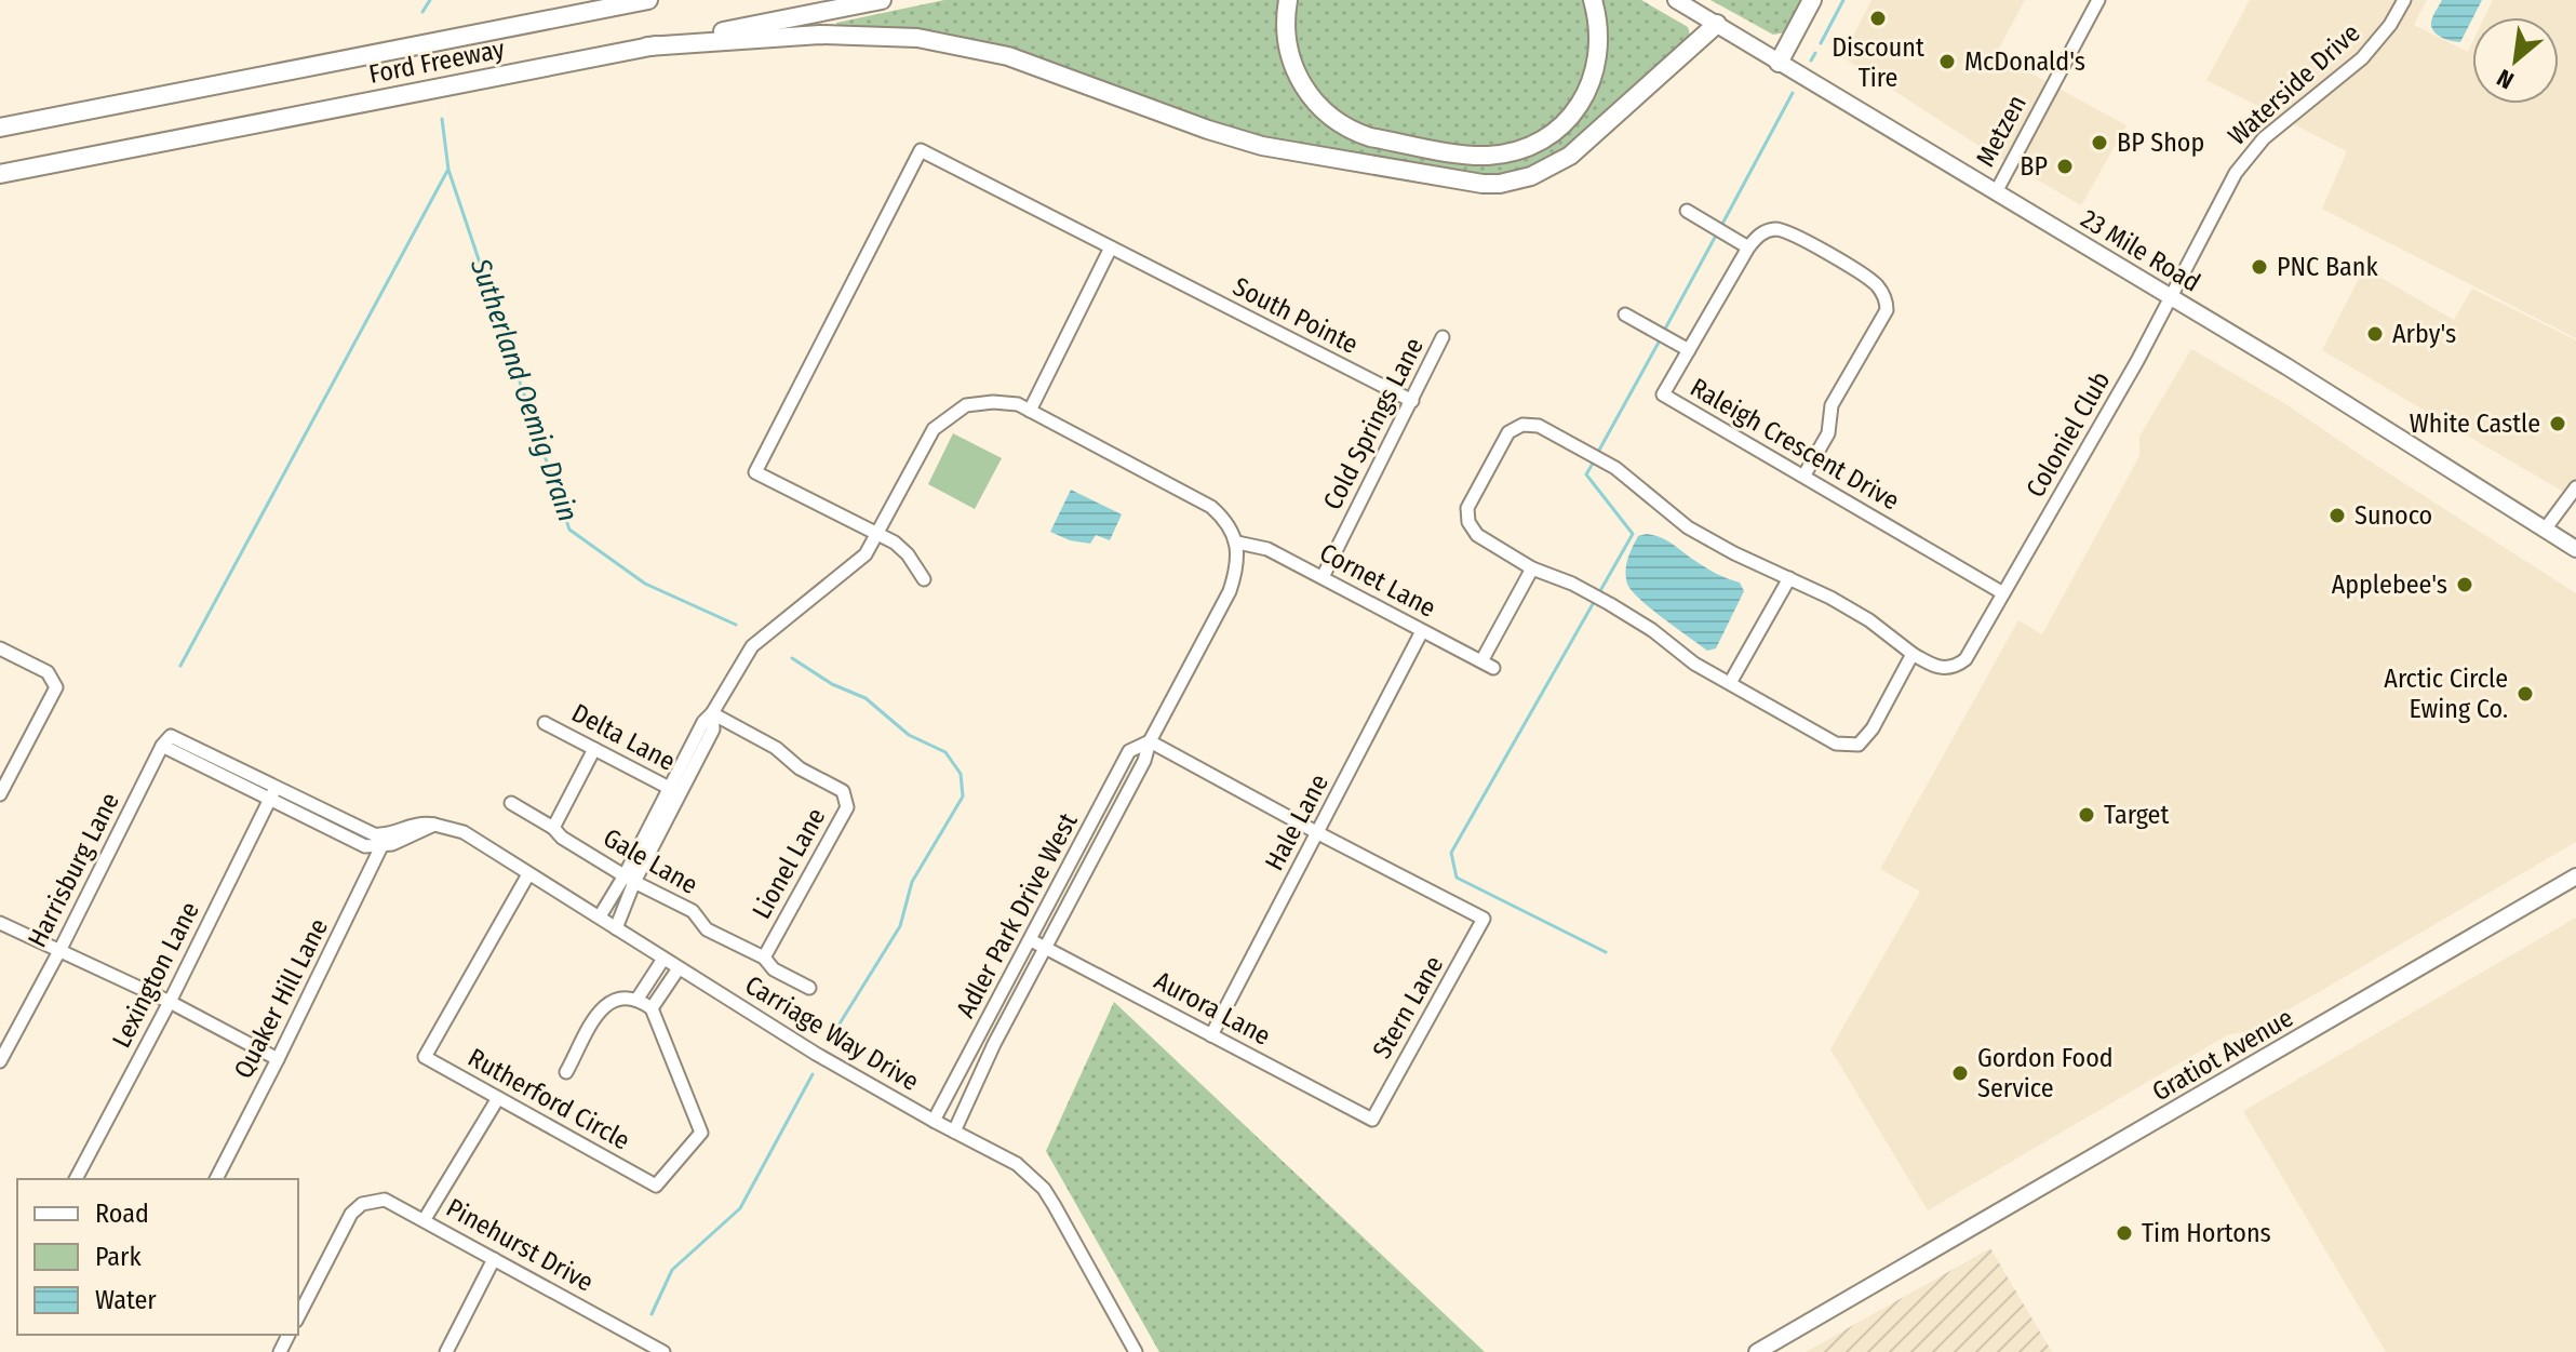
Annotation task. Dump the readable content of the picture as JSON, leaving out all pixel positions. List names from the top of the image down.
{
  "streets": {
    "highway": ["Ford Freeway"],
    "main road": ["23 Mile Road", "Gratiot Avenue"],
    "street": [
      "Waterside Drive",
      "Metzen",
      "South Pointe",
      "Cold Springs Lane",
      "Coloniel Club",
      "Raleigh Crescent Drive",
      "Cornet Lane",
      "Delta Lane",
      "Hale Lane",
      "Gale Lane",
      "Lionel Lane",
      "Harrisburg Lane",
      "Adler Park Drive West",
      "Lexington Lane",
      "Quaker Hill Lane",
      "Stern Lane",
      "Aurora Lane",
      "Carriage Way Drive",
      "Rutherford Circle",
      "Pinehurst Drive"
    ]
  },
  "crossings": [
    ["Waterside Drive", "23 Mile Road"],
    ["Waterside Drive", "Coloniel Club"],
    ["Metzen", "23 Mile Road"],
    ["23 Mile Road", "Coloniel Club"],
    ["South Pointe", "Cold Springs Lane"],
    ["Cold Springs Lane", "Cornet Lane"],
    ["Coloniel Club", "Raleigh Crescent Drive"],
    ["Cornet Lane", "Hale Lane"],
    ["Cornet Lane", "Adler Park Drive West"],
    ["Hale Lane", "Stern Lane"],
    ["Hale Lane", "Aurora Lane"],
    ["Gale Lane", "Lionel Lane"],
    ["Harrisburg Lane", "Lexington Lane"],
    ["Adler Park Drive West", "Aurora Lane"],
    ["Adler Park Drive West", "Carriage Way Drive"],
    ["Quaker Hill Lane", "Carriage Way Drive"],
    ["Stern Lane", "Aurora Lane"],
    ["Carriage Way Drive", "Rutherford Circle"]
  ],
  "water": ["Sutherland Oemig Drain"],
  "places": [
    "Discount Tire",
    "McDonald's",
    "BP Shop",
    "BP",
    "PNC Bank",
    "Arby's",
    "White Castle",
    "Sunoco",
    "Applebee's",
    "Arctic Circle Ewing Co.",
    "Target",
    "Gordon Food Service",
    "Tim Hortons"
  ],
  "legend": ["Road", "Park", "Water"],
  "north": "bottom left"
}
